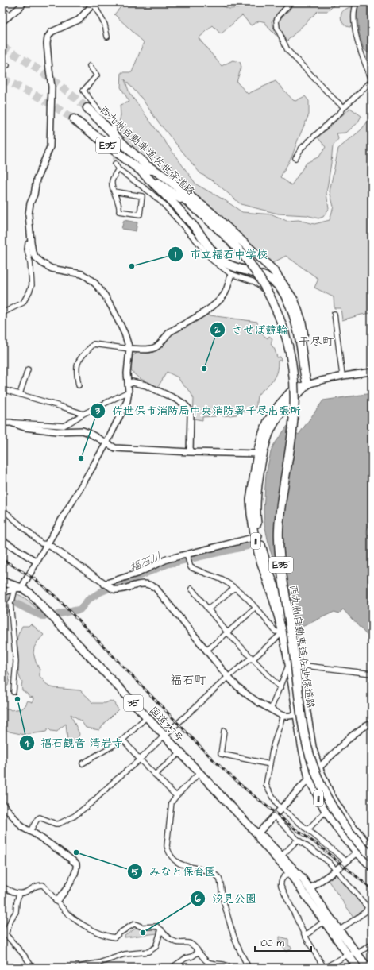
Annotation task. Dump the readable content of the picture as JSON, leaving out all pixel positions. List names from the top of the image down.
{
  "streets": {
    "highway": ["E35", "西九州自動車道;佐世保道路"],
    "main road": ["11", "35", "国道35号"]
  },
  "districts": ["干尽町", "福石町"],
  "water": ["福石川"],
  "places": [
    "市立福石中学校",
    "させぼ競輪",
    "佐世保市消防局中央消防署千尽出張所",
    "福石観音 清岩寺",
    "みなと保育園",
    "汐見公園"
  ],
  "scale_bar": "100 m"
}
